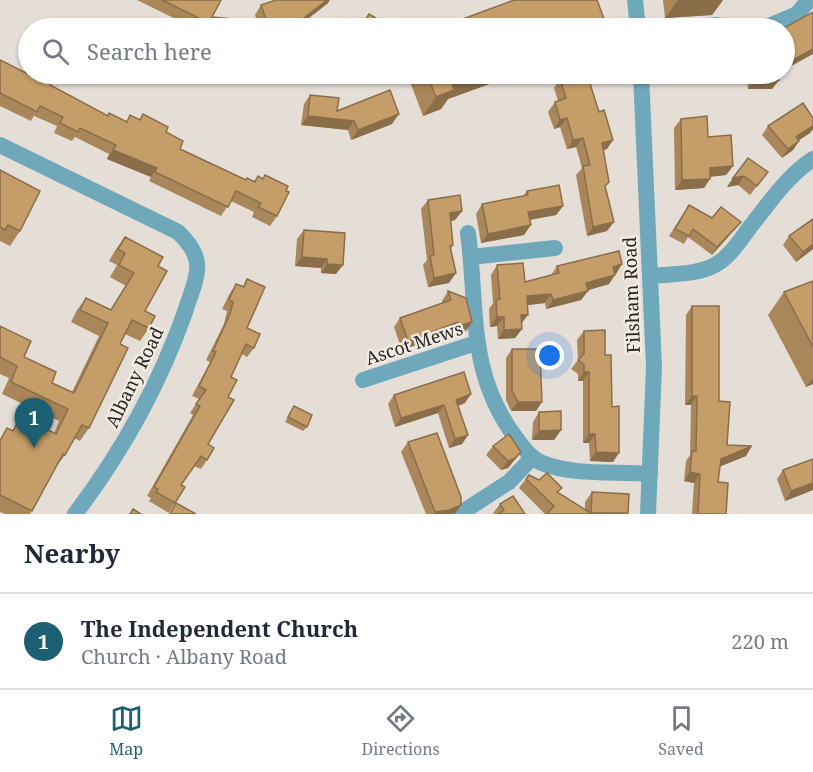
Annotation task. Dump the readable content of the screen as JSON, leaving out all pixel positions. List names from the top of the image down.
{
  "streets": {
    "street": ["Filsham Road", "Ascot Mews", "Albany Road"]
  },
  "page": {
    "search": "Search here",
    "pins": "1",
    "heading": "Nearby",
    "list": [
      {
        "mark": "1",
        "name": "The Independent Church",
        "note": "Church · Albany Road",
        "value": "220 m"
      }
    ],
    "nav": ["Map", "Directions", "Saved"]
  }
}
